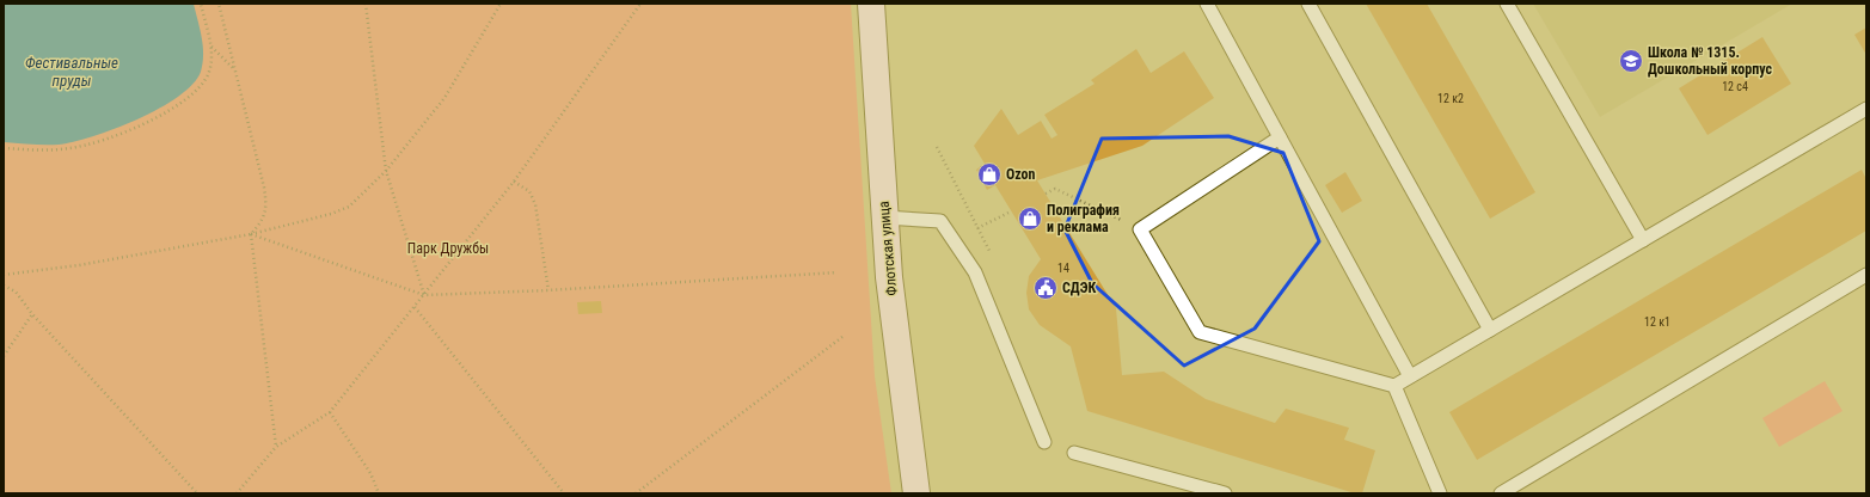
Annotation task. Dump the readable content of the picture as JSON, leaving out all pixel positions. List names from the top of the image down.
{
  "streets": {
    "street": ["Флотская улица"]
  },
  "water": ["Фестивальные пруды"],
  "parks": ["Парк Дружбы"],
  "places": {
    "school or university": ["Школа № 1315. Дошкольный корпус"],
    "shop": ["Ozon", "Полиграфия и реклама"],
    "public building": ["СДЭК"]
  },
  "house_numbers": [
    "12 с4",
    "12 к2",
    "14",
    "12 к1"
  ]
}
